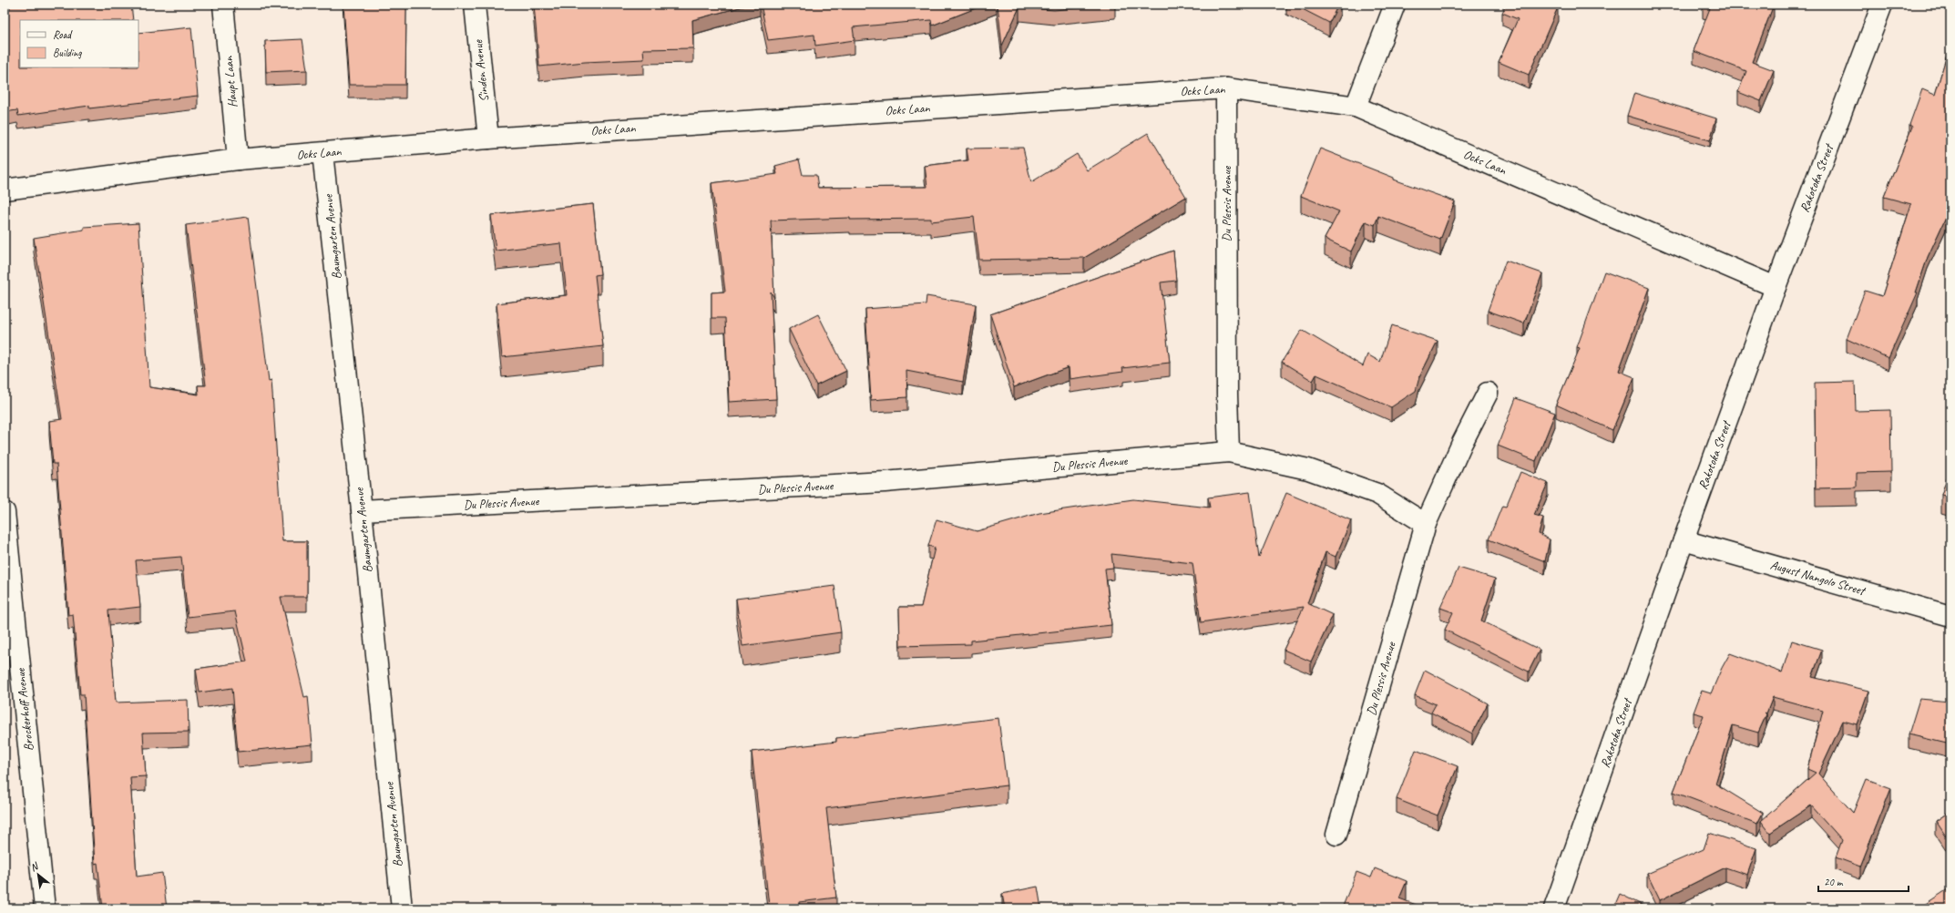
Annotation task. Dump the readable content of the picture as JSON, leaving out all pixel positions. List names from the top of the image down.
{
  "streets": {
    "street": [
      "Sinden Avenue",
      "Haupt Laan",
      "Ocks Laan",
      "Rakotoka Street",
      "Du Plessis Avenue",
      "Baumgarten Avenue",
      "August Nangolo Street",
      "Brockerhoff Avenue"
    ]
  },
  "crossings": [
    ["Sinden Avenue", "Ocks Laan"],
    ["Haupt Laan", "Ocks Laan"],
    ["Ocks Laan", "Rakotoka Street"],
    ["Ocks Laan", "Du Plessis Avenue"],
    ["Ocks Laan", "Baumgarten Avenue"],
    ["Rakotoka Street", "August Nangolo Street"],
    ["Du Plessis Avenue", "Baumgarten Avenue"]
  ],
  "legend": ["Road", "Building"],
  "scale_bar": "20 m",
  "north": "top left"
}
